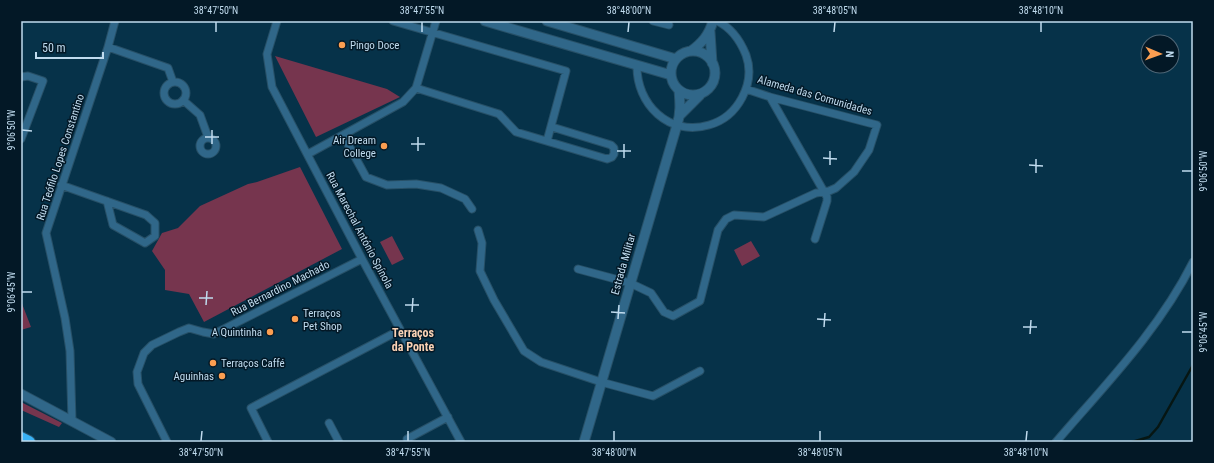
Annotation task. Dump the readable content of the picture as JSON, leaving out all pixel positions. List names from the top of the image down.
{
  "streets": {
    "street": [
      "Alameda das Comunidades",
      "Rua Teófilo Lopes Constantino",
      "Rua Marechal António Spínola",
      "Estrada Militar",
      "Rua Bernardino Machado"
    ]
  },
  "crossings": [
    ["Rua Marechal António Spínola", "Rua Bernardino Machado"]
  ],
  "districts": ["Terraços da Ponte"],
  "places": [
    "Pingo Doce",
    "Air Dream College",
    "Terraços Pet Shop",
    "A Quintinha",
    "Terraços Caffé",
    "Aguinhas"
  ],
  "scale_bar": "50 m",
  "north": "right",
  "coordinates": [
    "38°47'50\"N",
    "38°47'55\"N",
    "38°48'00\"N",
    "38°48'05\"N",
    "38°48'10\"N",
    "9°06'50\"W",
    "9°06'45\"W"
  ]
}
